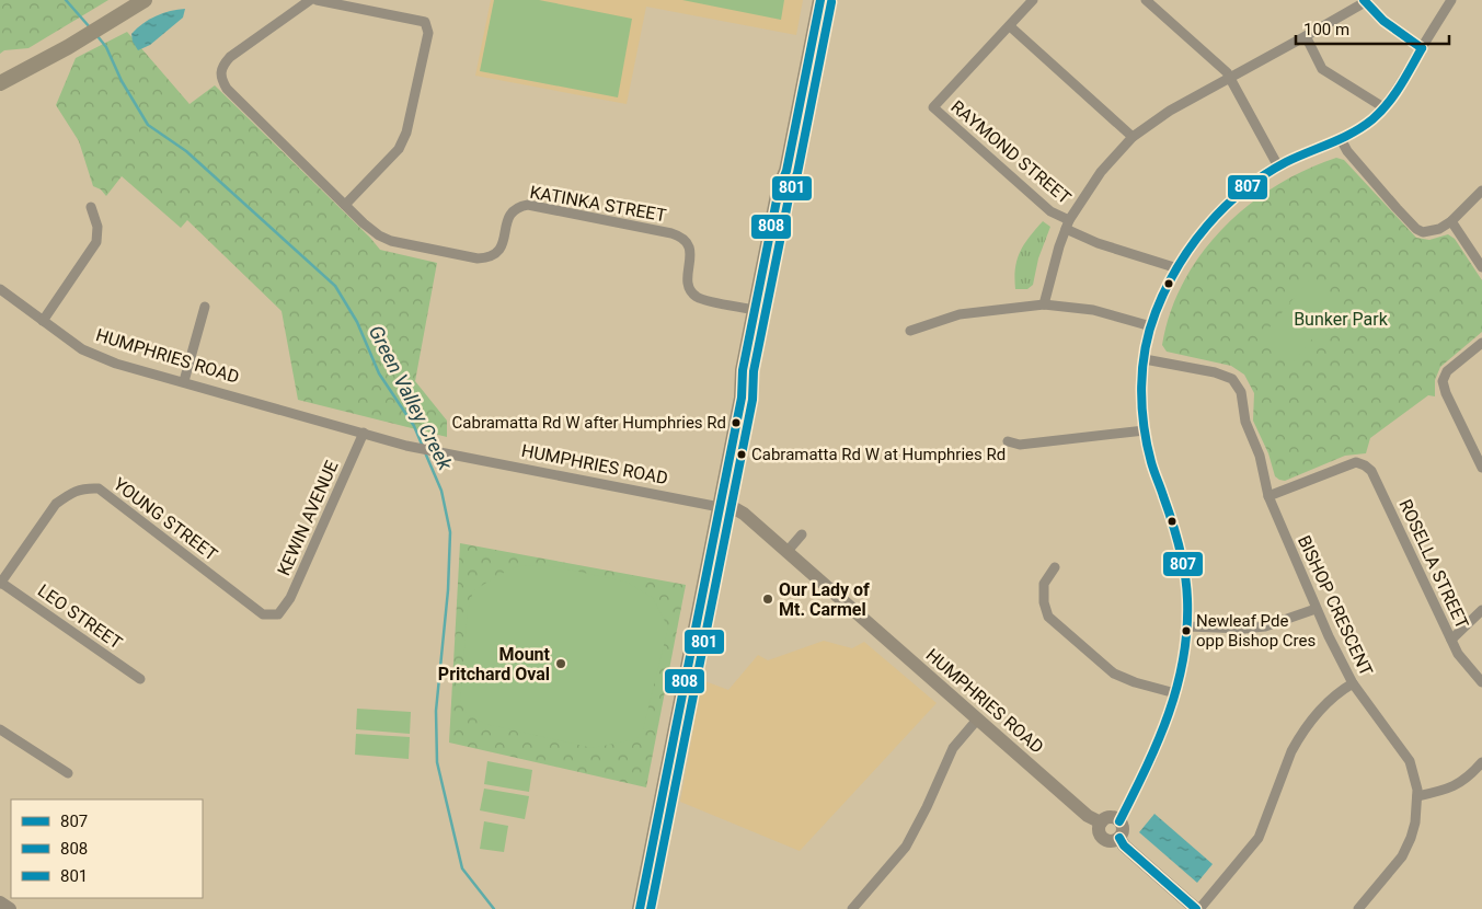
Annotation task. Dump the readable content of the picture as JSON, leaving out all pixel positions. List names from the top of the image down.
{
  "streets": {
    "street": [
      "RAYMOND STREET",
      "KATINKA STREET",
      "HUMPHRIES ROAD",
      "KEWIN AVENUE",
      "YOUNG STREET",
      "ROSELLA STREET",
      "BISHOP CRESCENT",
      "LEO STREET"
    ]
  },
  "crossings": [
    ["HUMPHRIES ROAD", "KEWIN AVENUE"],
    ["KEWIN AVENUE", "YOUNG STREET"],
    ["YOUNG STREET", "LEO STREET"],
    ["ROSELLA STREET", "BISHOP CRESCENT"]
  ],
  "water": ["Green Valley Creek"],
  "parks": ["Bunker Park"],
  "places": [
    "Cabramatta Rd W after Humphries Rd",
    "Cabramatta Rd W at Humphries Rd",
    "Our Lady of Mt. Carmel",
    "Newleaf Pde opp Bishop Cres",
    "Mount Pritchard Oval"
  ],
  "lines": ["transit line 807", "transit line 808", "transit line 801"],
  "legend": ["807", "808", "801"],
  "scale_bar": "100 m"
}
